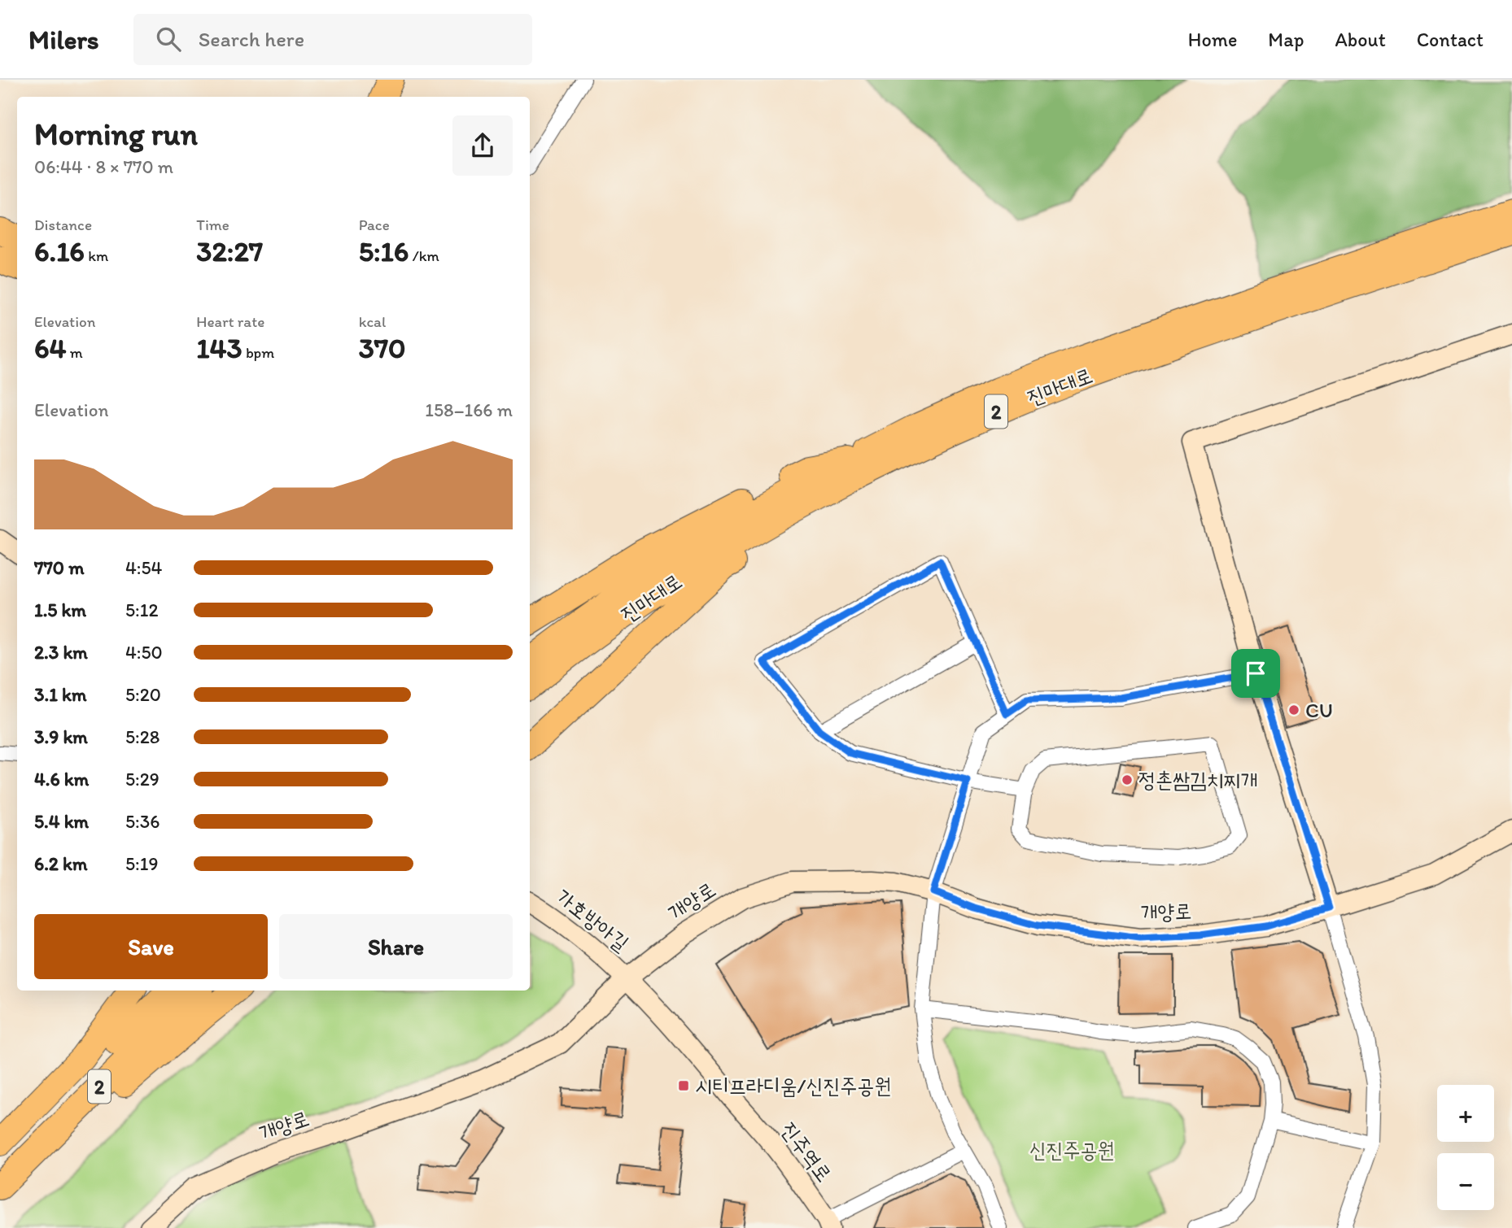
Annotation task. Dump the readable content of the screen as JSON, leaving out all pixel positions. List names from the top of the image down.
{
  "streets": {
    "highway": ["진마대로", "2"],
    "street": ["개양로", "가호방아길", "진주역로"]
  },
  "crossings": [
    ["개양로", "가호방아길"],
    ["개양로", "진주역로"],
    ["가호방아길", "진주역로"]
  ],
  "parks": ["신진주공원"],
  "places": {
    "other": ["CU", "정촌쌈김치찌개"],
    "transit": ["시티프라디움/신진주공원"]
  },
  "page": {
    "header": "Milers",
    "search": "Search here",
    "nav": [
      "Home",
      "Map",
      "About",
      "Contact"
    ],
    "heading": ["Morning run", "06:44 · 8 × 770 m"],
    "stats": [
      ["Distance", "6.16 km"],
      ["Time", "32:27"],
      ["Pace", "5:16 /km"],
      ["Elevation", "64 m"],
      ["Heart rate", "143 bpm"],
      ["kcal", "370"]
    ],
    "chart": ["Elevation", "158–166 m"],
    "list": [
      {
        "name": "770 m",
        "note": "4:54"
      },
      {
        "name": "1.5 km",
        "note": "5:12"
      },
      {
        "name": "2.3 km",
        "note": "4:50"
      },
      {
        "name": "3.1 km",
        "note": "5:20"
      },
      {
        "name": "3.9 km",
        "note": "5:28"
      },
      {
        "name": "4.6 km",
        "note": "5:29"
      },
      {
        "name": "5.4 km",
        "note": "5:36"
      },
      {
        "name": "6.2 km",
        "note": "5:19"
      }
    ],
    "buttons": ["Save", "Share"],
    "map_buttons": ["+", "−"]
  }
}
